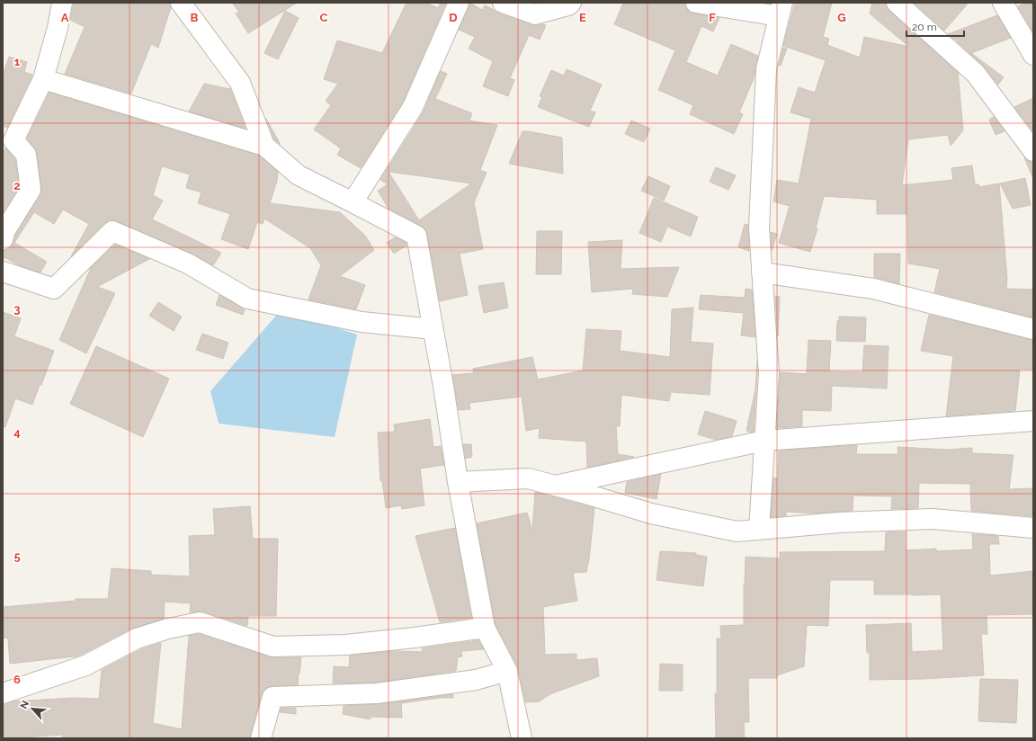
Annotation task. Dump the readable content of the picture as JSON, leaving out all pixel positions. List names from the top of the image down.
{
  "scale_bar": "20 m",
  "north": "top left",
  "grid": {
    "columns": [
      "A",
      "B",
      "C",
      "D",
      "E",
      "F",
      "G"
    ],
    "rows": [
      "1",
      "2",
      "3",
      "4",
      "5",
      "6"
    ]
  }
}
